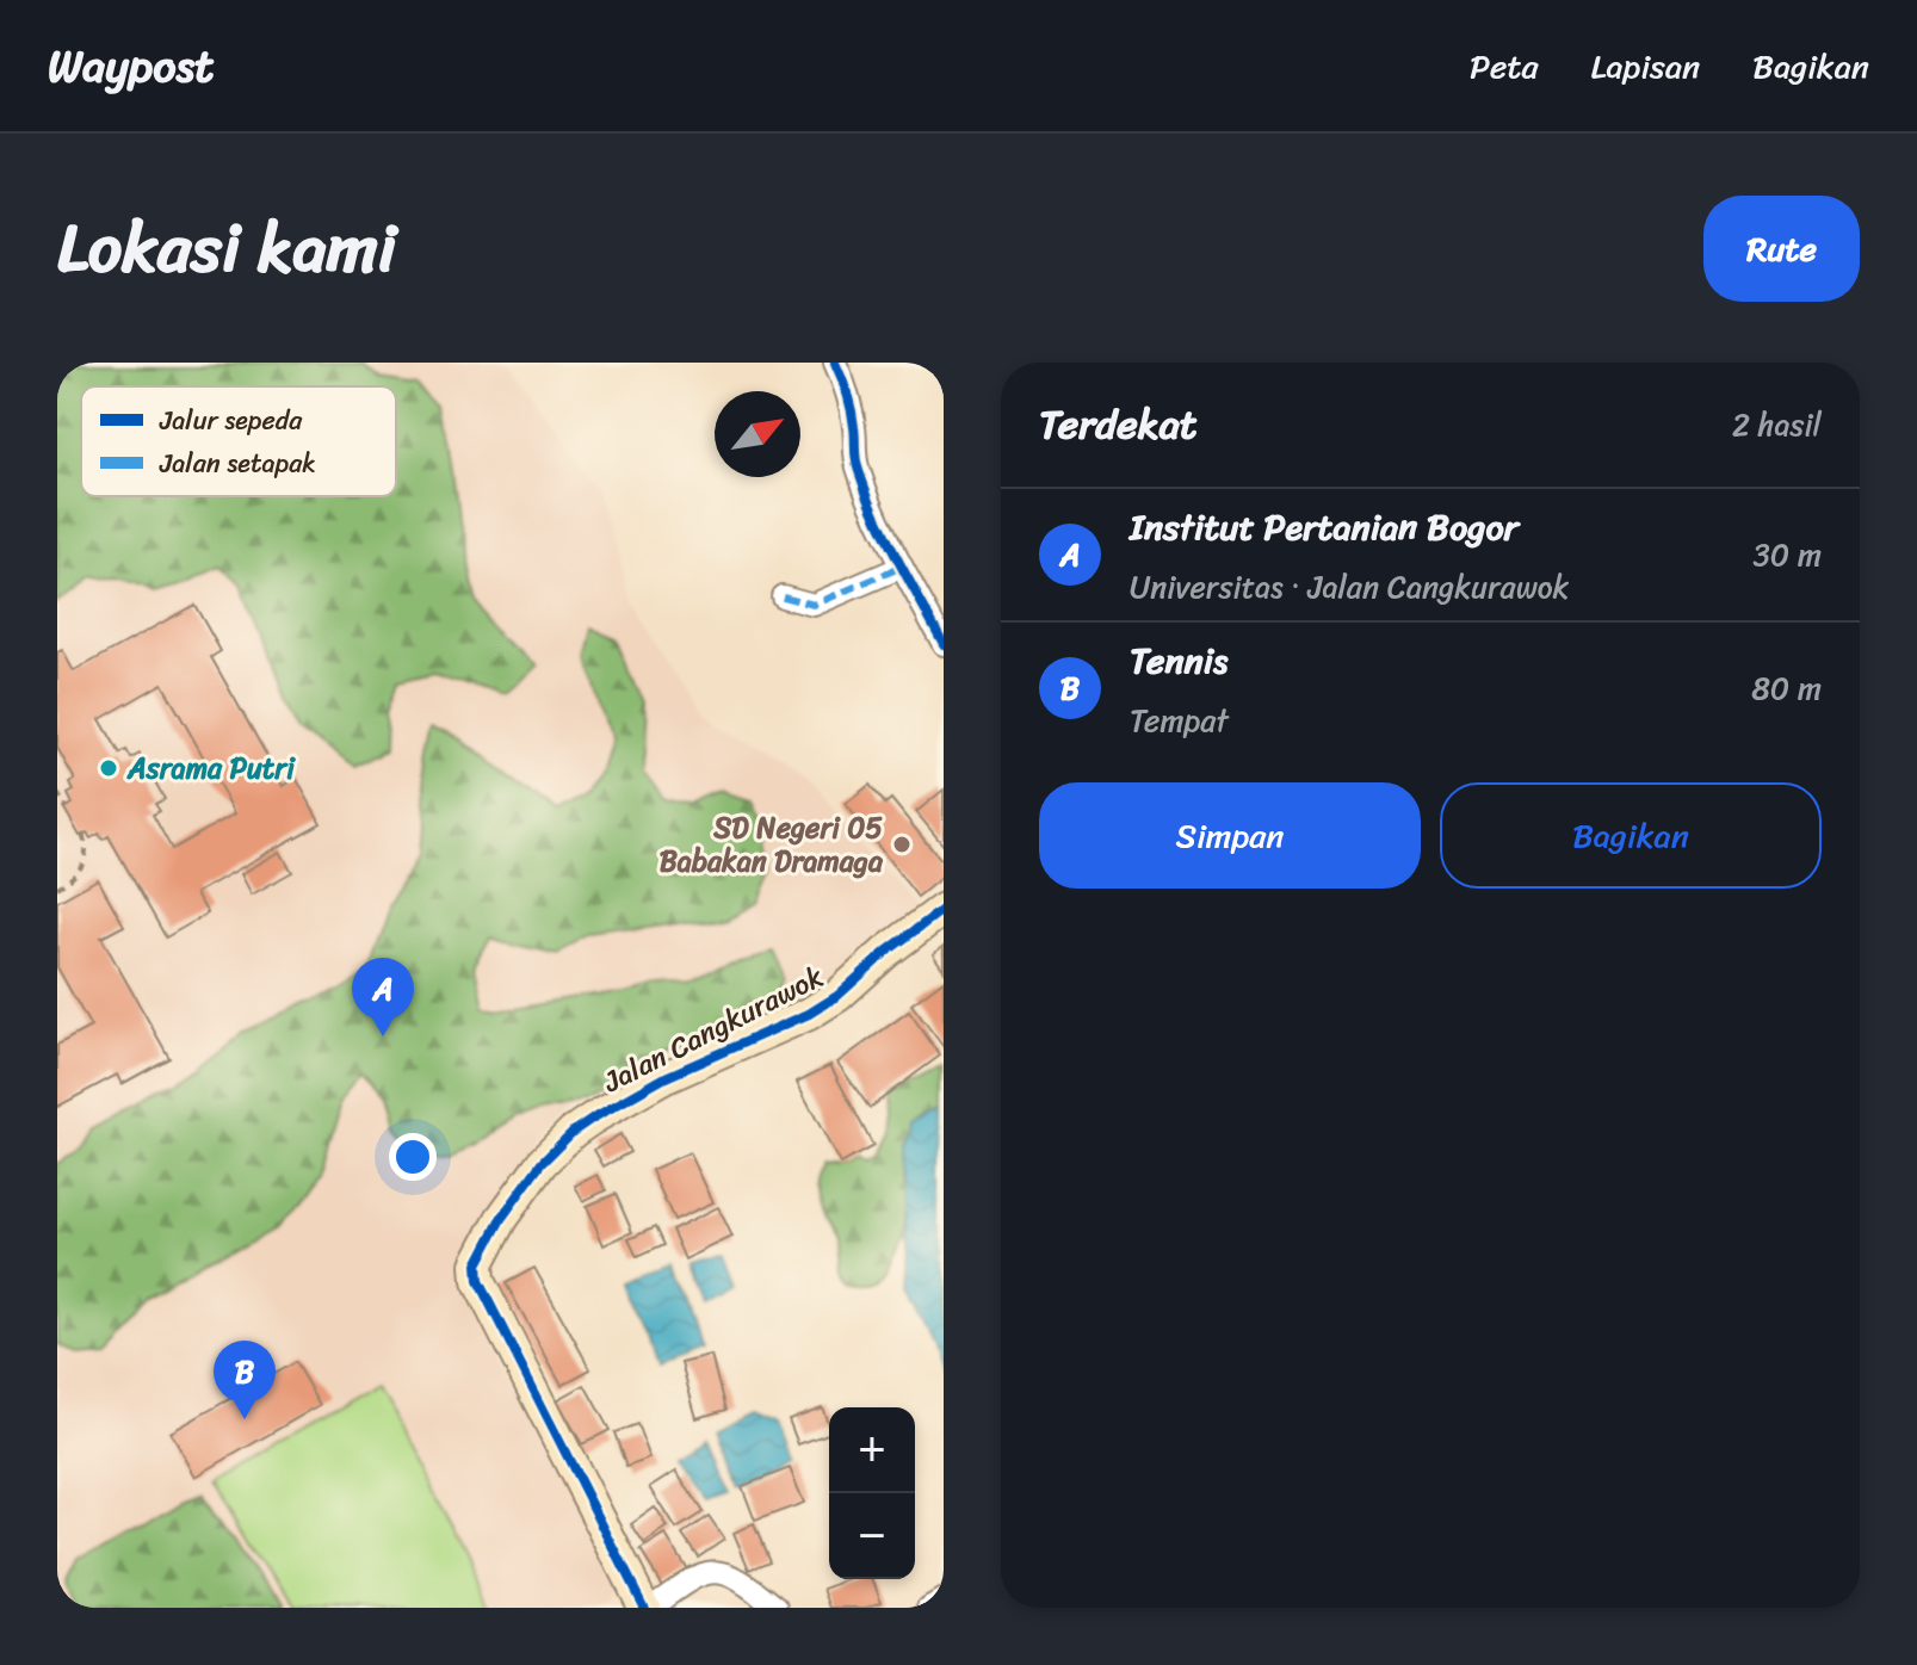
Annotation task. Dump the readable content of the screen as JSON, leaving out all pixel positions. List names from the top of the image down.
{
  "streets": {
    "street": ["Jalan Cangkurawok"]
  },
  "places": ["Asrama Putri", "SD Negeri 05 Babakan Dramaga"],
  "legend": ["Jalur sepeda", "Jalan setapak"],
  "north": "top right",
  "page": {
    "header": "Waypost",
    "nav": ["Peta", "Lapisan", "Bagikan"],
    "title": "Lokasi kami",
    "buttons": [
      "Rute",
      ["Simpan", "Bagikan"]
    ],
    "heading": ["Terdekat", "2 hasil"],
    "list": [
      {
        "mark": "A",
        "name": "Institut Pertanian Bogor",
        "note": "Universitas · Jalan Cangkurawok",
        "value": "30 m"
      },
      {
        "mark": "B",
        "name": "Tennis",
        "note": "Tempat",
        "value": "80 m"
      }
    ],
    "pins": ["A", "B"],
    "map_buttons": ["+", "−"]
  }
}
